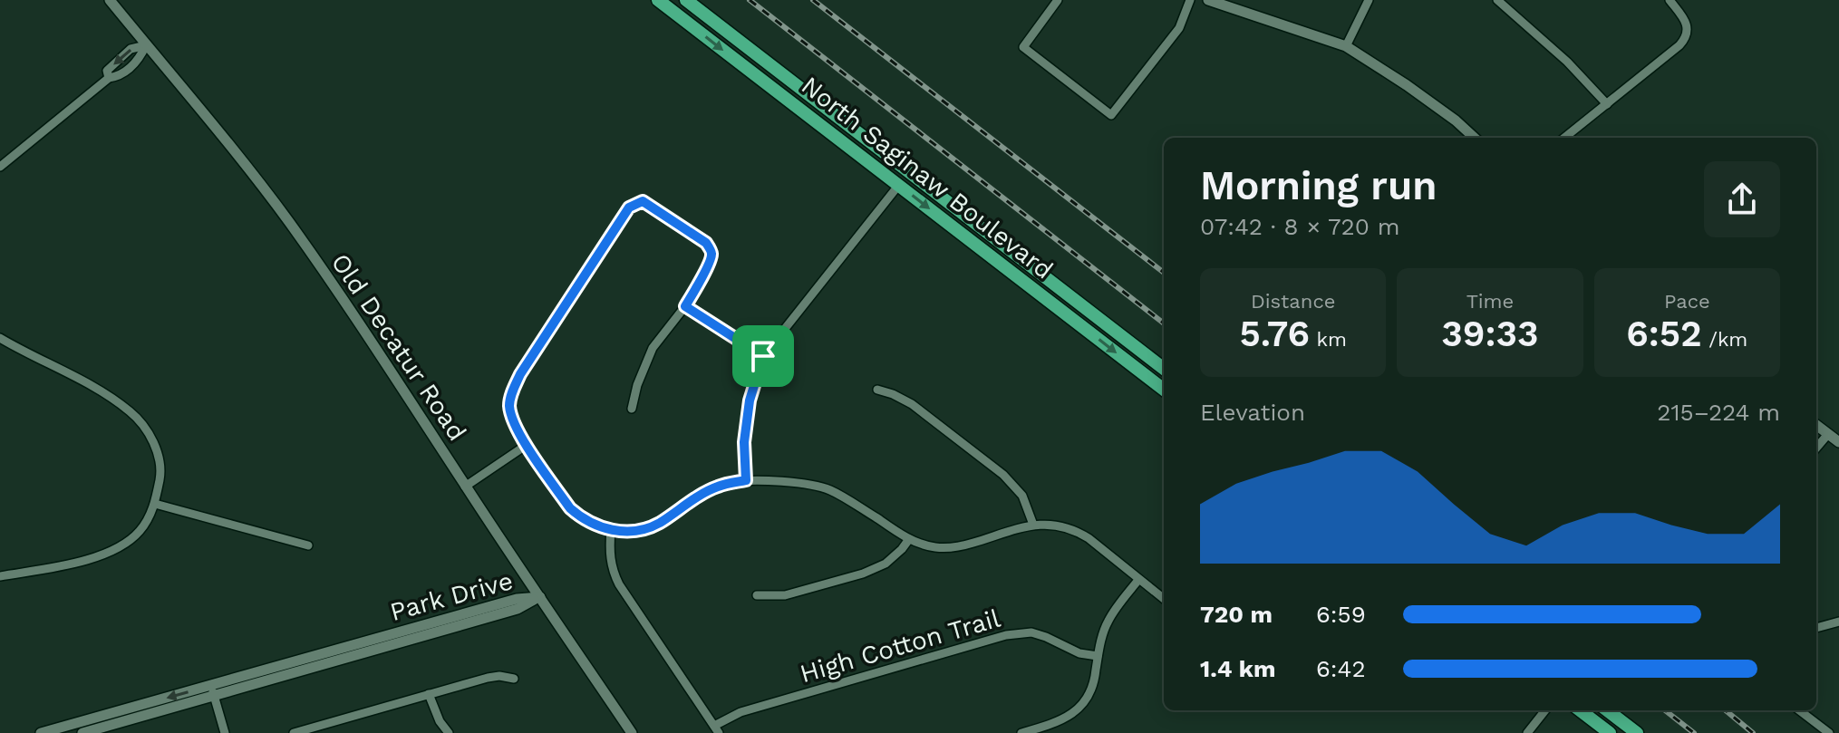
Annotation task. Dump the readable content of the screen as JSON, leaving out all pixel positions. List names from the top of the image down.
{
  "streets": {
    "main road": ["North Saginaw Boulevard"],
    "street": ["Old Decatur Road", "Park Drive", "High Cotton Trail"]
  },
  "crossings": [
    ["Old Decatur Road", "Park Drive"]
  ],
  "page": {
    "heading": ["Morning run", "07:42 · 8 × 720 m"],
    "stats": [
      ["Distance", "5.76 km"],
      ["Time", "39:33"],
      ["Pace", "6:52 /km"]
    ],
    "chart": ["Elevation", "215–224 m"],
    "list": [
      {
        "name": "720 m",
        "note": "6:59"
      },
      {
        "name": "1.4 km",
        "note": "6:42"
      }
    ]
  }
}
